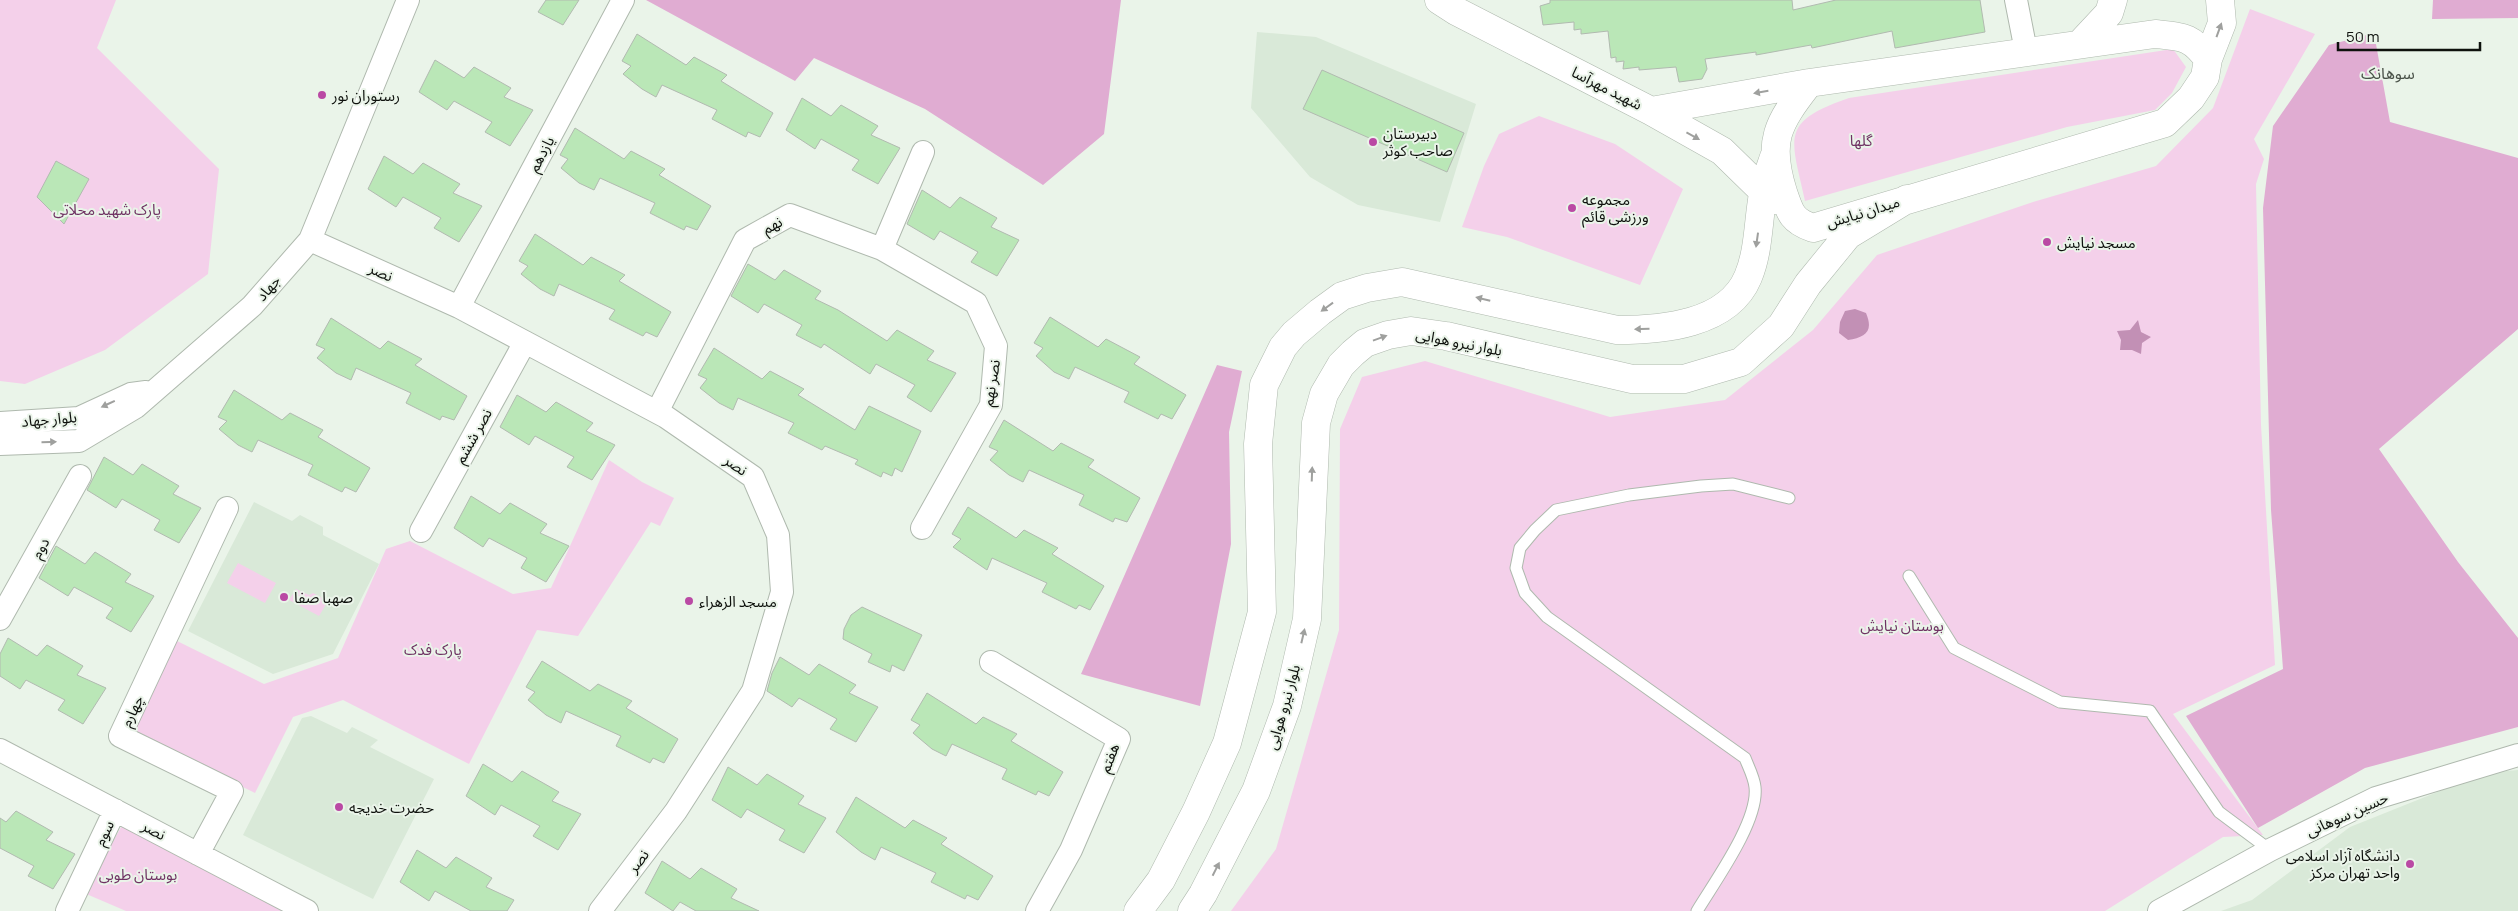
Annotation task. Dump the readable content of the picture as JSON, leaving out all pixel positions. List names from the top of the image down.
{
  "streets": {
    "main road": ["شهید مهرآسا", "میدان نیایش", "بلوار نیرو هوایی"],
    "street": [
      "یازدهم",
      "نهم",
      "نصر",
      "جهاد",
      "نصر نهم",
      "بلوار جهاد",
      "نصر ششم",
      "دوم",
      "چهارم",
      "هفتم",
      "حسین سوهانی",
      "سوم"
    ]
  },
  "crossings": [
    ["شهید مهرآسا", "میدان نیایش"],
    ["یازدهم", "نصر"],
    ["میدان نیایش", "بلوار نیرو هوایی"],
    ["نهم", "نصر"],
    ["نهم", "نصر نهم"],
    ["نصر", "جهاد"],
    ["نصر", "نصر ششم"],
    ["نصر", "چهارم"],
    ["نصر", "سوم"],
    ["جهاد", "بلوار جهاد"]
  ],
  "one_way": ["بلوار نیرو هوایی", "بلوار جهاد"],
  "districts": ["سوهانک"],
  "parks": [
    "گلها",
    "پارک شهید محلاتی",
    "بوستان نیایش",
    "پارک فدک",
    "بوستان طوبی"
  ],
  "places": [
    "رستوران نور",
    "دبيرستان صاحب كوثر",
    "مجموعه ورزشی قائم",
    "مسجد نیایش",
    "صهبا صفا",
    "مسجد الزهراء",
    "حضرت خدیجه",
    "دانشگاه آزاد اسلامی واحد تهران مرکز"
  ],
  "scale_bar": "50 m"
}
